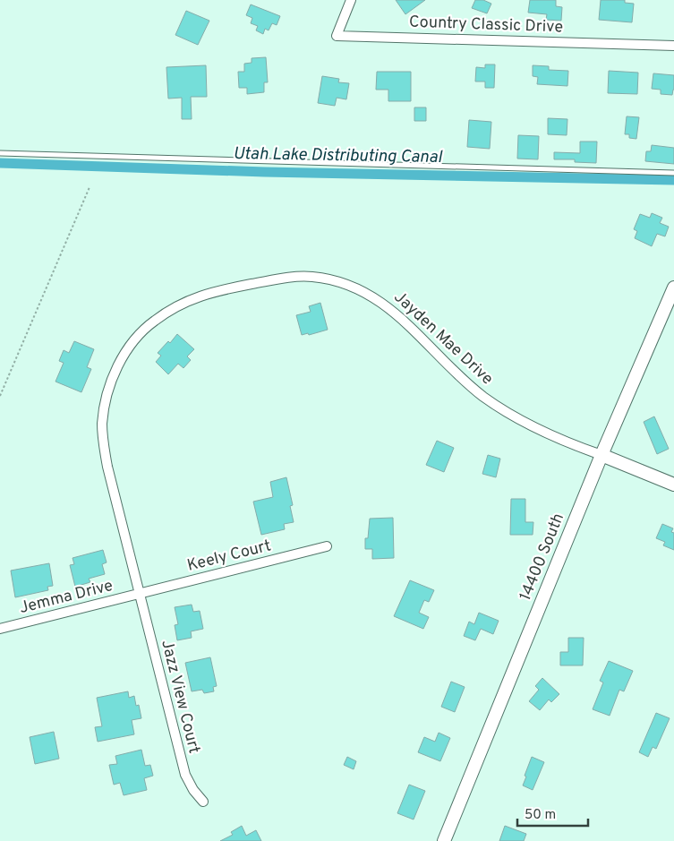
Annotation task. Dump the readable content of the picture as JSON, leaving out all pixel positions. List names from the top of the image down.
{
  "streets": {
    "street": [
      "Country Classic Drive",
      "Jayden Mae Drive",
      "Keely Court",
      "14400 South",
      "Jemma Drive",
      "Jazz View Court"
    ]
  },
  "crossings": [
    ["Jayden Mae Drive", "Keely Court"],
    ["Jayden Mae Drive", "14400 South"],
    ["Jayden Mae Drive", "Jemma Drive"],
    ["Jayden Mae Drive", "Jazz View Court"],
    ["Keely Court", "Jemma Drive"],
    ["Keely Court", "Jazz View Court"],
    ["Jemma Drive", "Jazz View Court"]
  ],
  "water": ["Utah Lake Distributing Canal"],
  "scale_bar": "50 m"
}
